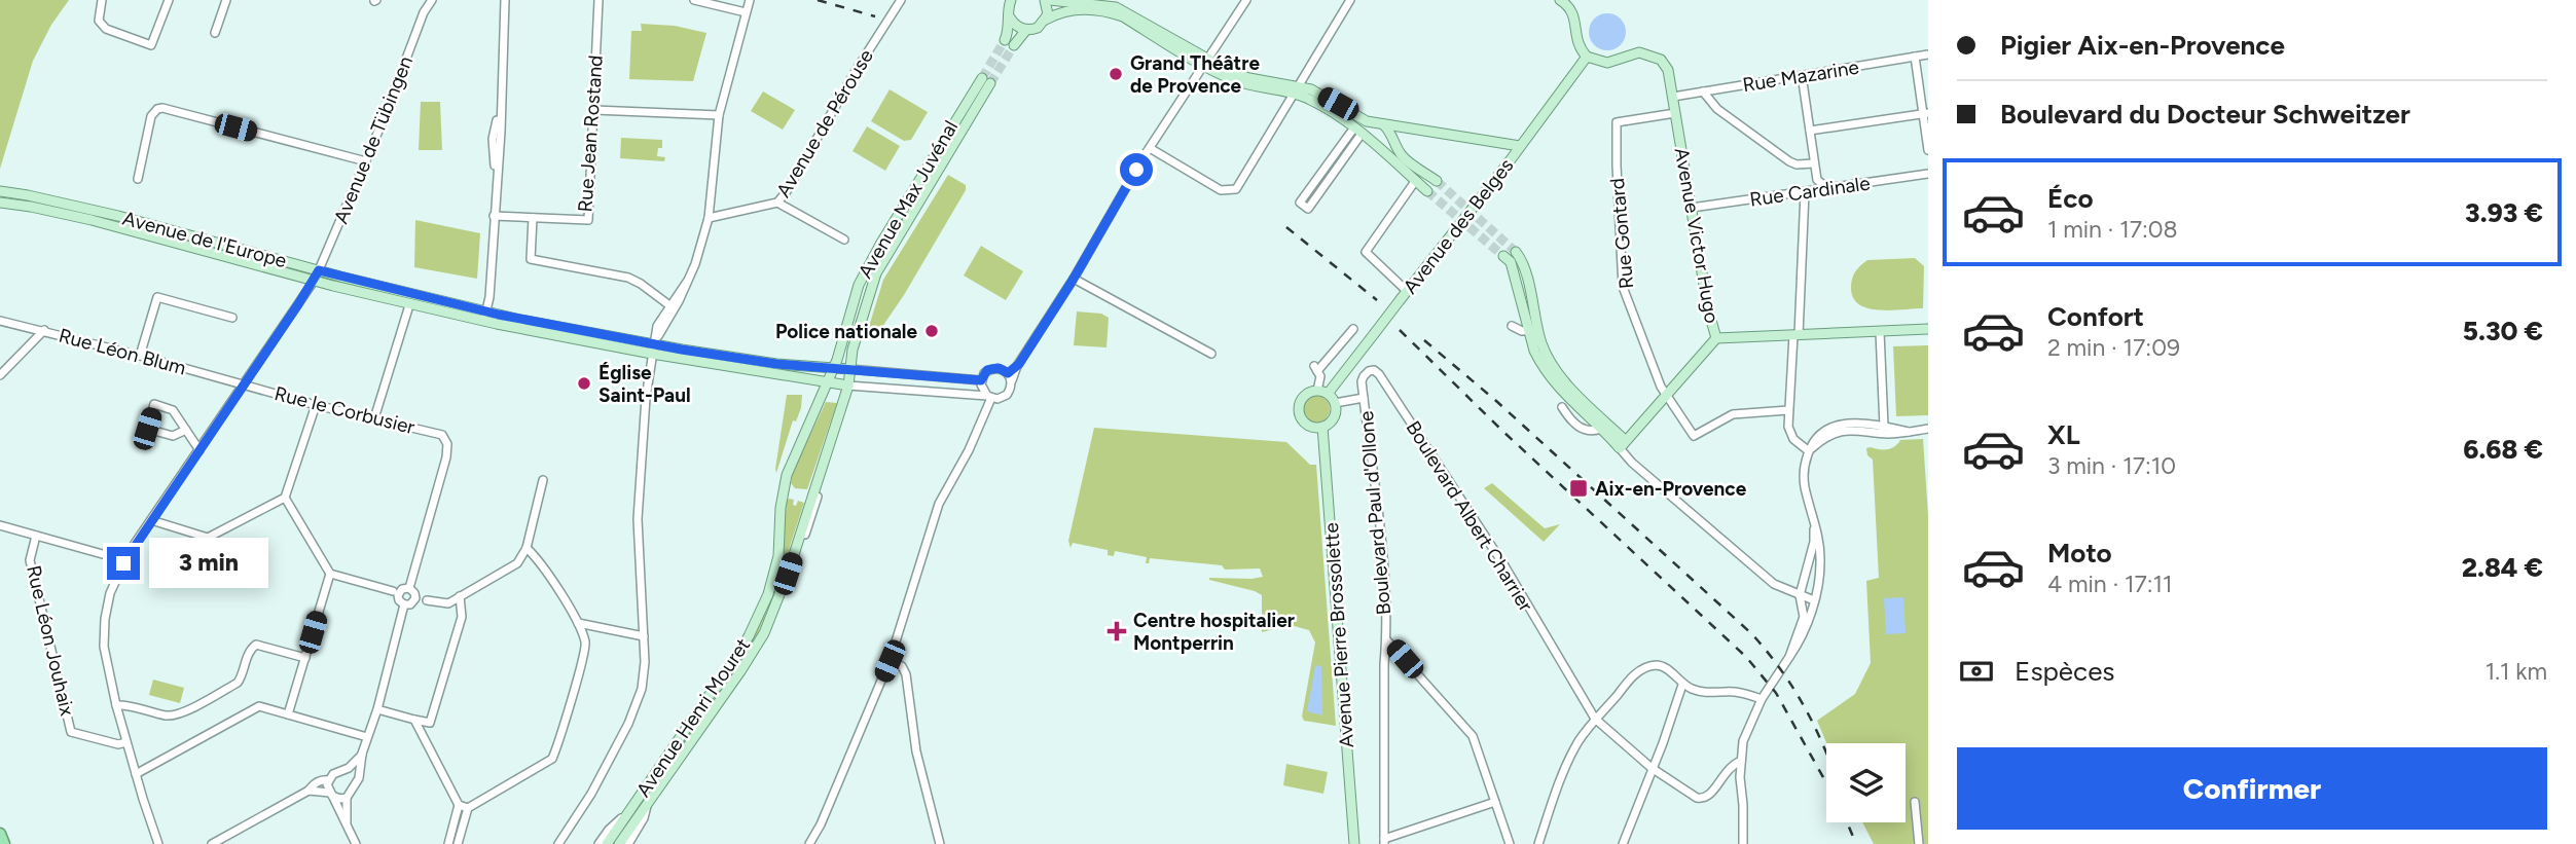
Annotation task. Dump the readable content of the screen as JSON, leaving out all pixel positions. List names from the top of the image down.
{
  "streets": {
    "main road": [
      "Avenue Max Juvénal",
      "Avenue des Belges",
      "Avenue Victor Hugo",
      "Avenue de l'Europe",
      "Avenue Pierre Brossolette",
      "Avenue Henri Mouret"
    ],
    "street": [
      "Rue Mazarine",
      "Avenue de Pérouse",
      "Rue Jean Rostand",
      "Avenue de Tübingen",
      "Rue Cardinale",
      "Rue Gontard",
      "Rue Léon Blum",
      "Rue le Corbusier",
      "Boulevard Paul d'Ollone",
      "Boulevard Albert Charrier",
      "Rue Léon Jouhaix"
    ]
  },
  "crossings": [
    ["Rue Mazarine", "Avenue Victor Hugo"],
    ["Avenue de Tübingen", "Avenue de l'Europe"],
    ["Avenue de Tübingen", "Rue Léon Blum"],
    ["Avenue de Tübingen", "Rue le Corbusier"],
    ["Avenue de Tübingen", "Rue Léon Jouhaix"],
    ["Rue Cardinale", "Avenue Victor Hugo"],
    ["Avenue Max Juvénal", "Avenue de l'Europe"],
    ["Avenue Max Juvénal", "Avenue Henri Mouret"],
    ["Avenue des Belges", "Avenue Victor Hugo"],
    ["Avenue des Belges", "Avenue Pierre Brossolette"],
    ["Rue Gontard", "Avenue Victor Hugo"],
    ["Avenue de l'Europe", "Avenue Henri Mouret"],
    ["Rue Léon Blum", "Rue le Corbusier"],
    ["Boulevard Paul d'Ollone", "Boulevard Albert Charrier"]
  ],
  "places": {
    "other": ["Grand Théâtre de Provence", "Police nationale", "Église Saint-Paul"],
    "transit": ["Aix-en-Provence"],
    "health": ["Centre hospitalier Montperrin"]
  },
  "page": {
    "banner": ["Pigier Aix-en-Provence", "Boulevard du Docteur Schweitzer"],
    "list": [
      {
        "name": "Éco",
        "note": "1 min · 17:08",
        "value": "3.93 €"
      },
      {
        "name": "Confort",
        "note": "2 min · 17:09",
        "value": "5.30 €"
      },
      {
        "name": "XL",
        "note": "3 min · 17:10",
        "value": "6.68 €"
      },
      {
        "name": "Moto",
        "note": "4 min · 17:11",
        "value": "2.84 €"
      }
    ],
    "bubble": "3 min",
    "pay": ["Espèces", "1.1 km"],
    "buttons": "Confirmer"
  }
}
